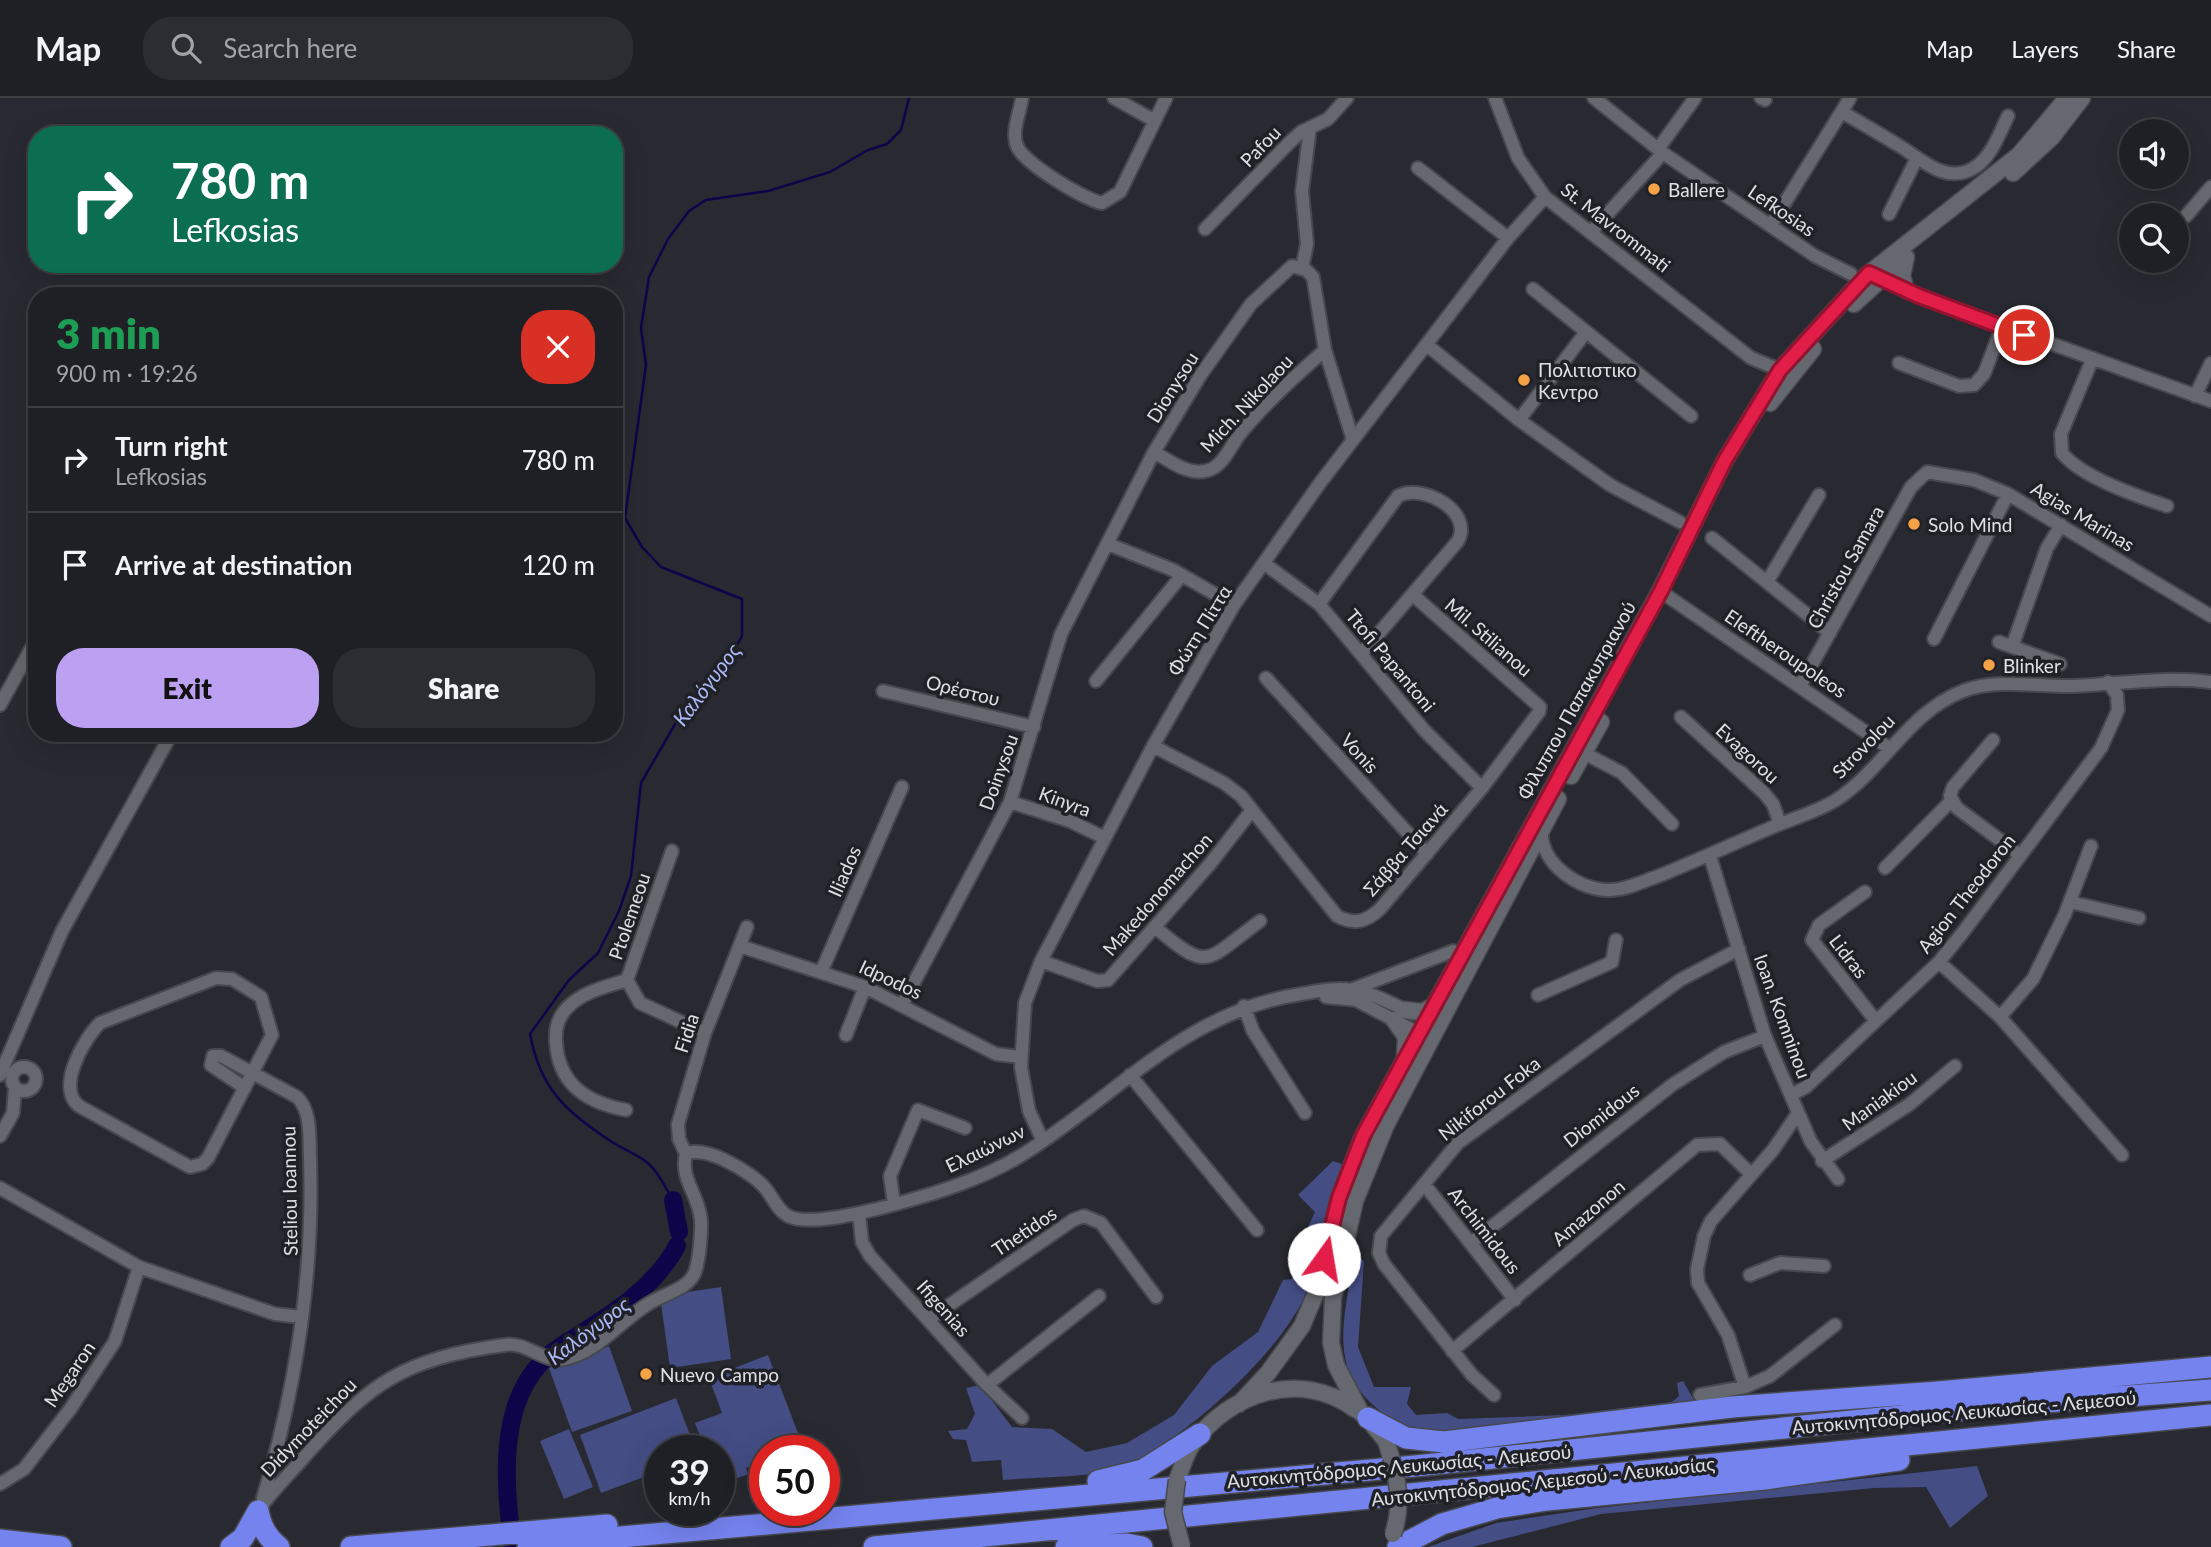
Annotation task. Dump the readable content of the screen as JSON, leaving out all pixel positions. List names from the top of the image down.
{
  "streets": {
    "highway": ["Αυτοκινητόδρομος Λευκωσίας - Λεμεσού", "Αυτοκινητόδρομος Λεμεσού - Λευκωσίας"],
    "main road": ["Φίλιππου Παπακυπριανού"],
    "street": [
      "Pafou",
      "Lefkosias",
      "St. Mavrommati",
      "Dionysou",
      "Mich. Nikolaou",
      "Agias Marinas",
      "Christou Samara",
      "Φώτη Πίττα",
      "Mil. Stilianou",
      "Eleftheroupoleos",
      "Ttofi Papantoni",
      "Ορέστου",
      "Strovolou",
      "Vonis",
      "Evagorou",
      "Doinysou",
      "Kinyra",
      "Σάββα Τσιανά",
      "Iliados",
      "Agion Theodoron",
      "Makedonomachon",
      "Ptolemeou",
      "Lidras",
      "Idpodos",
      "Ioan. Komninou",
      "Fidia",
      "Nikiforou Foka",
      "Maniakiou",
      "Diomidous",
      "Ελαιώνων",
      "Steliou Ioannou",
      "Amazonon",
      "Archimidous",
      "Thetidos",
      "Ifigenias",
      "Megaron",
      "Didymoteichou"
    ]
  },
  "crossings": [
    ["Lefkosias", "Φίλιππου Παπακυπριανού"],
    ["St. Mavrommati", "Φώτη Πίττα"],
    ["St. Mavrommati", "Φίλιππου Παπακυπριανού"],
    ["Dionysou", "Mich. Nikolaou"],
    ["Dionysou", "Doinysou"],
    ["Agias Marinas", "Christou Samara"],
    ["Christou Samara", "Eleftheroupoleos"],
    ["Φώτη Πίττα", "Ttofi Papantoni"],
    ["Φώτη Πίττα", "Kinyra"],
    ["Φώτη Πίττα", "Σάββα Τσιανά"],
    ["Φώτη Πίττα", "Makedonomachon"],
    ["Φώτη Πίττα", "Idpodos"],
    ["Φώτη Πίττα", "Ελαιώνων"],
    ["Mil. Stilianou", "Σάββα Τσιανά"],
    ["Eleftheroupoleos", "Φίλιππου Παπακυπριανού"],
    ["Eleftheroupoleos", "Strovolou"],
    ["Ttofi Papantoni", "Σάββα Τσιανά"],
    ["Ορέστου", "Doinysou"],
    ["Φίλιππου Παπακυπριανού", "Strovolou"],
    ["Φίλιππου Παπακυπριανού", "Ελαιώνων"],
    ["Strovolou", "Evagorou"],
    ["Strovolou", "Agion Theodoron"],
    ["Strovolou", "Ioan. Komninou"],
    ["Vonis", "Σάββα Τσιανά"],
    ["Doinysou", "Kinyra"],
    ["Doinysou", "Idpodos"],
    ["Σάββα Τσιανά", "Makedonomachon"],
    ["Iliados", "Idpodos"],
    ["Agion Theodoron", "Lidras"],
    ["Agion Theodoron", "Ioan. Komninou"],
    ["Ptolemeou", "Fidia"],
    ["Idpodos", "Fidia"],
    ["Ioan. Komninou", "Nikiforou Foka"],
    ["Ioan. Komninou", "Maniakiou"],
    ["Ioan. Komninou", "Diomidous"],
    ["Fidia", "Ελαιώνων"],
    ["Fidia", "Didymoteichou"],
    ["Nikiforou Foka", "Amazonon"],
    ["Nikiforou Foka", "Archimidous"],
    ["Diomidous", "Archimidous"],
    ["Ελαιώνων", "Ifigenias"],
    ["Ελαιώνων", "Didymoteichou"],
    ["Steliou Ioannou", "Didymoteichou"],
    ["Amazonon", "Archimidous"],
    ["Thetidos", "Ifigenias"]
  ],
  "water": ["Καλόγυρος"],
  "places": [
    "Ballere",
    "Πολιτιστικο Κεντρο",
    "Solo Mind",
    "Blinker",
    "Nuevo Campo"
  ],
  "page": {
    "header": "Map",
    "search": "Search here",
    "nav": ["Map", "Layers", "Share"],
    "turn": ["780 m", "Lefkosias"],
    "heading": ["3 min", "900 m · 19:26"],
    "list": [
      {
        "name": "Turn right",
        "note": "Lefkosias",
        "value": "780 m"
      },
      {
        "name": "Arrive at destination",
        "value": "120 m"
      }
    ],
    "buttons": ["Exit", "Share"],
    "speed": "39 km/h",
    "limit": "50"
  }
}
